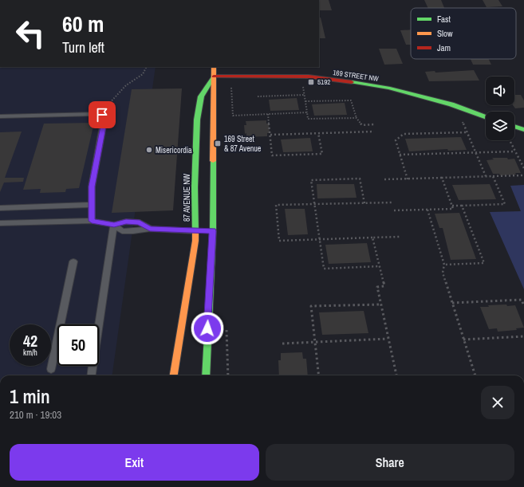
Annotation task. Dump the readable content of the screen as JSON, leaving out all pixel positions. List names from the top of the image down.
{
  "streets": {
    "main road": ["169 STREET NW", "87 AVENUE NW"]
  },
  "crossings": [
    ["169 STREET NW", "87 AVENUE NW"]
  ],
  "places": {
    "transit": ["5192", "169 Street & 87 Avenue"],
    "other": ["Misericordia"]
  },
  "legend": ["Fast", "Slow", "Jam"],
  "page": {
    "turn": ["60 m", "Turn left"],
    "speed": "42 km/h",
    "limit": "50",
    "heading": ["1 min", "210 m · 19:03"],
    "buttons": ["Exit", "Share"]
  }
}
